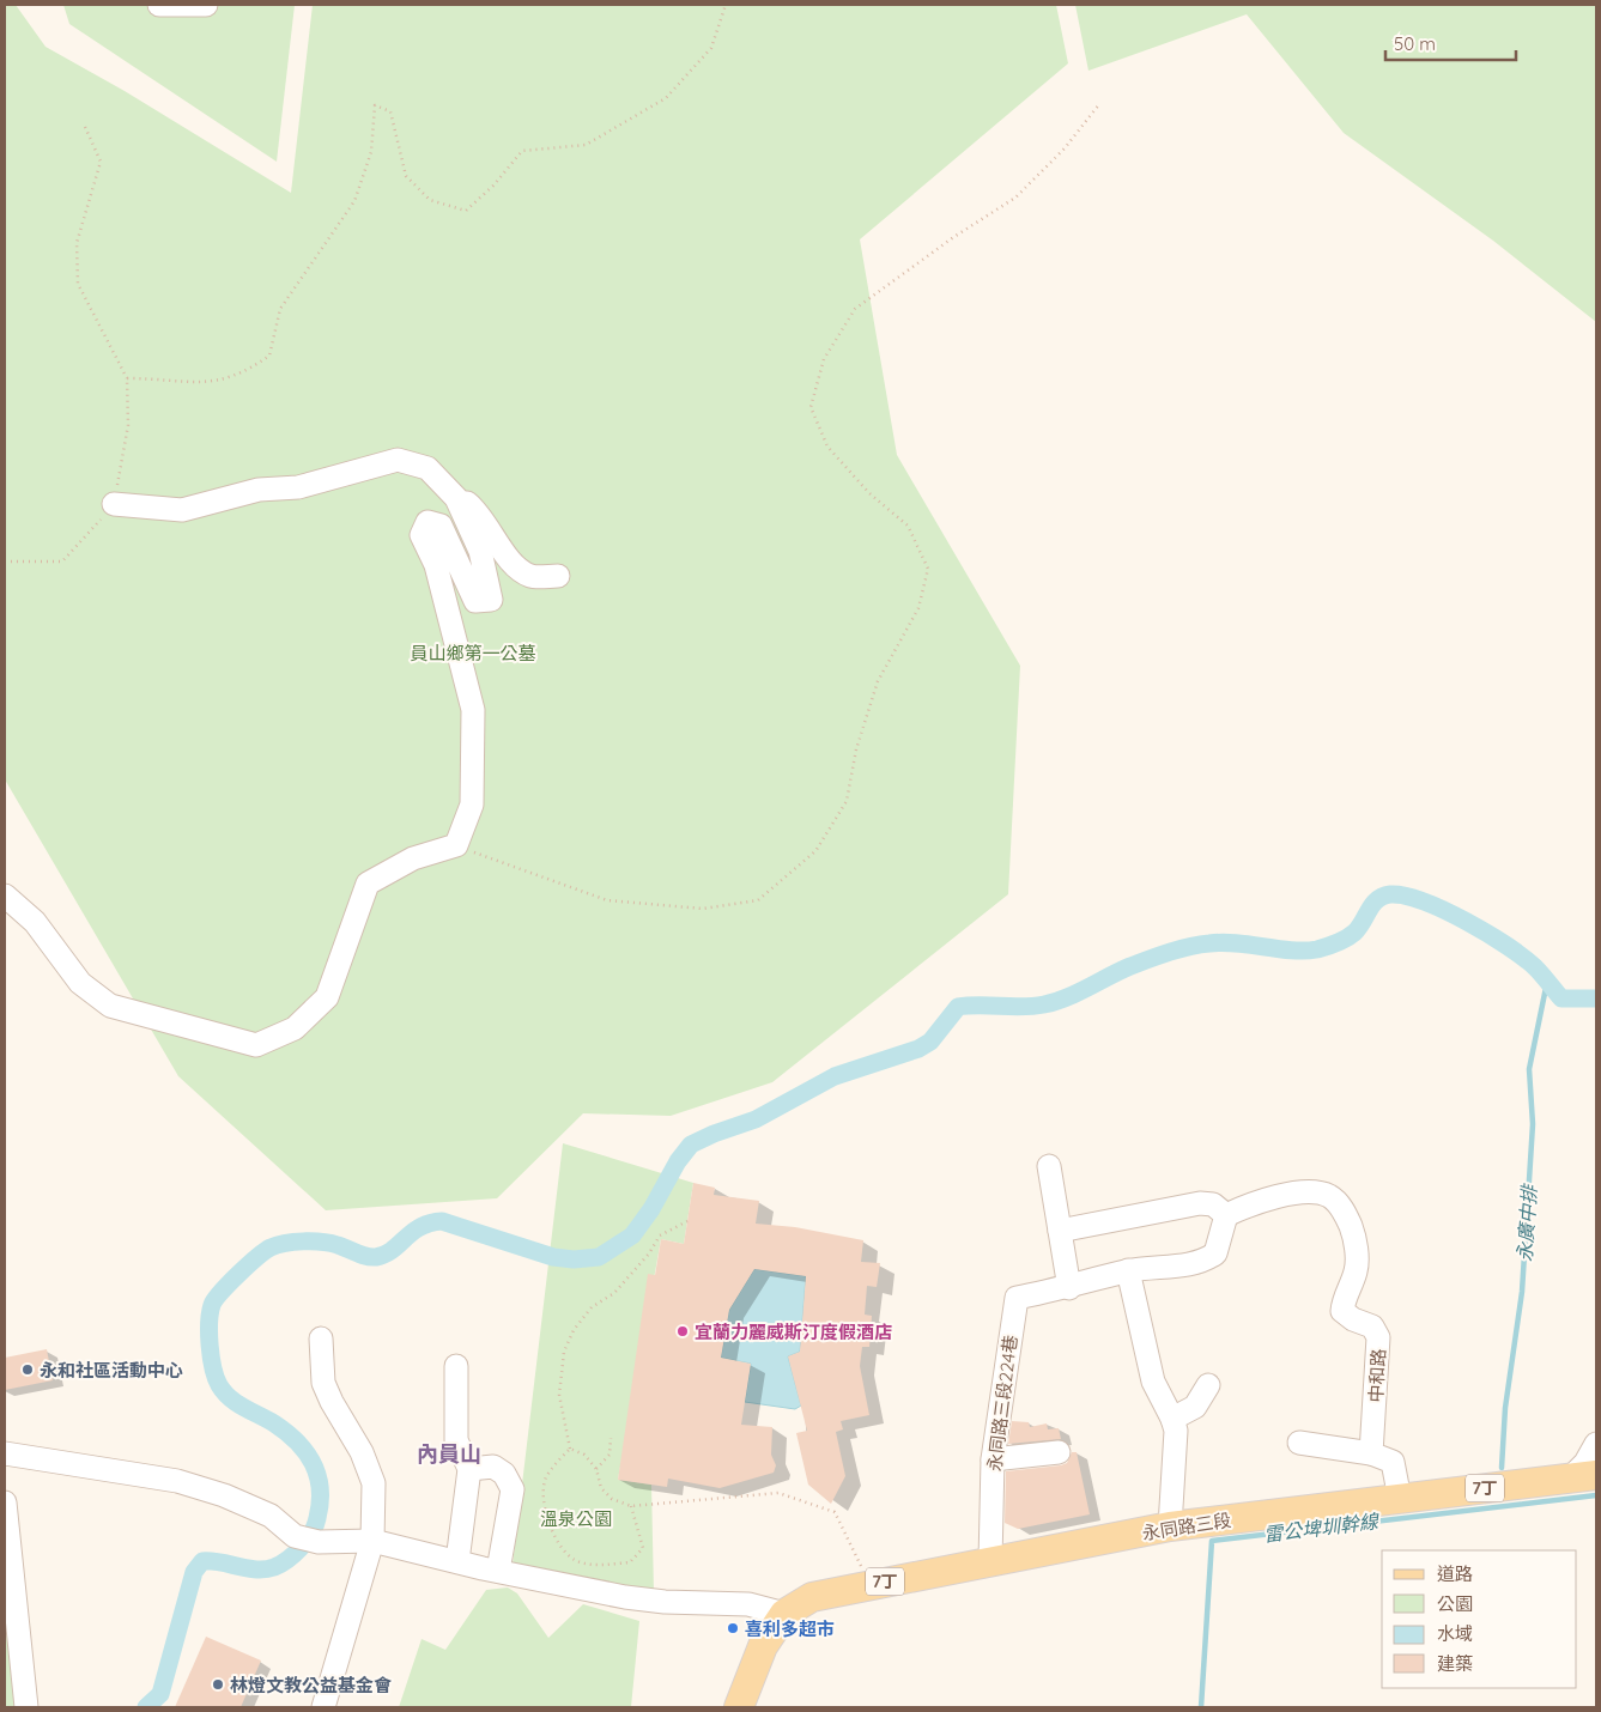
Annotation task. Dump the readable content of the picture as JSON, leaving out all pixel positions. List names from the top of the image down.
{
  "streets": {
    "main road": ["7丁", "永同路三段"],
    "street": ["中和路", "永同路三段224巷"]
  },
  "crossings": [
    ["永同路三段224巷", "永同路三段"],
    ["7丁", "永同路三段"]
  ],
  "districts": ["內員山"],
  "water": ["永廣中排", "雷公埤圳幹線"],
  "parks": ["員山鄉第一公墓", "溫泉公園"],
  "places": [
    "宜蘭力麗威斯汀度假酒店",
    "永和社區活動中心",
    "喜利多超市",
    "林燈文教公益基金會"
  ],
  "legend": [
    "道路",
    "公園",
    "水域",
    "建築"
  ],
  "scale_bar": "50 m"
}
